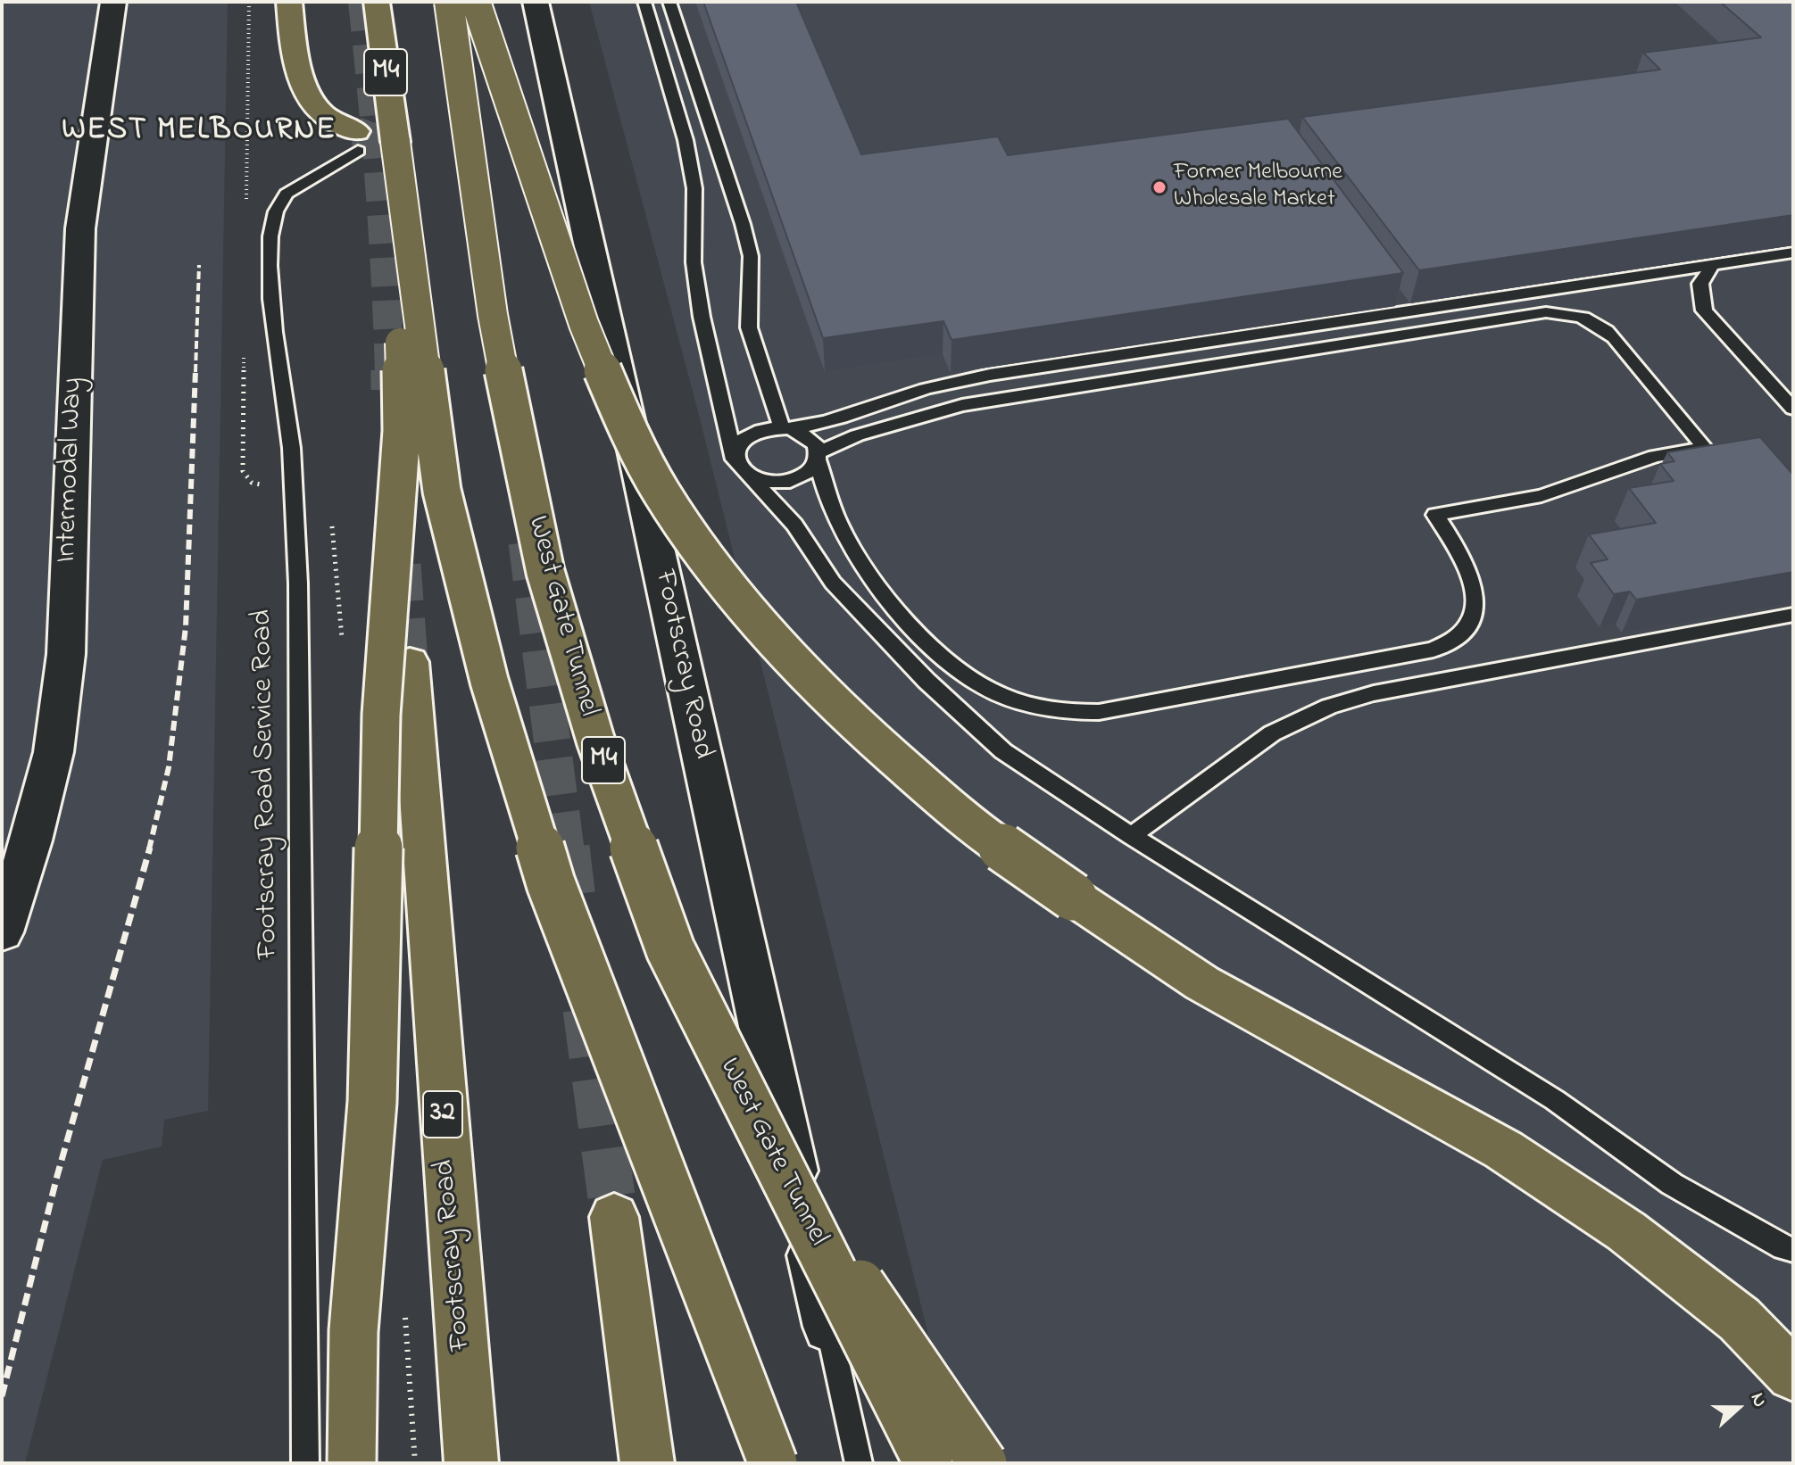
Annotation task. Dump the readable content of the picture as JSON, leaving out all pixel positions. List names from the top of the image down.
{
  "streets": {
    "main road": [
      "M4",
      "West Gate Tunnel",
      "Footscray Road",
      "32"
    ],
    "street": ["Intermodal Way"],
    "lane": ["Footscray Road Service Road"]
  },
  "crossings": [
    ["M4", "Footscray Road Service Road"]
  ],
  "districts": ["WEST MELBOURNE"],
  "places": ["Former Melbourne Wholesale Market"],
  "north": "right"
}
